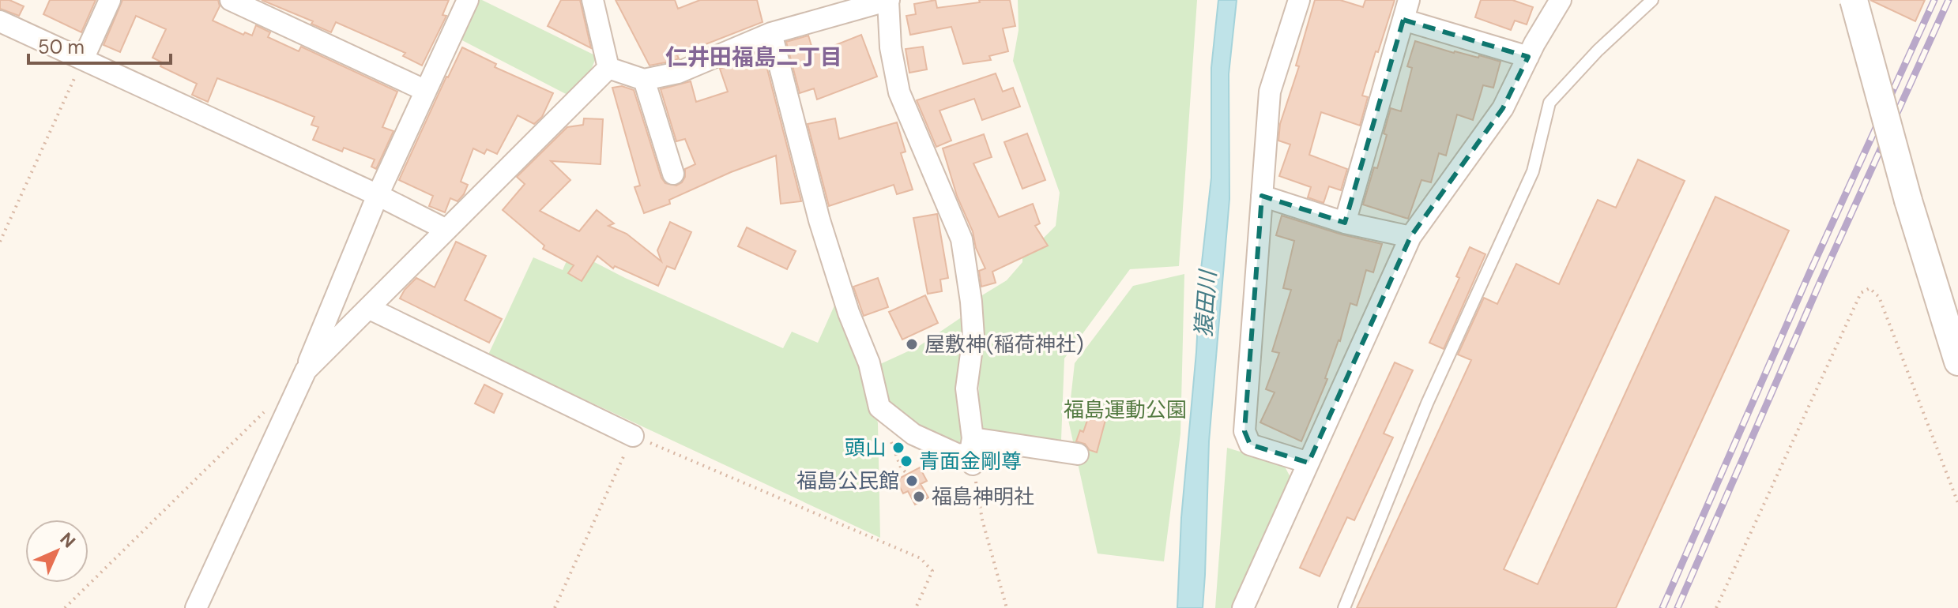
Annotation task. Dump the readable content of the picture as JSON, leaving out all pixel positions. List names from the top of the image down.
{
  "districts": ["仁井田福島二丁目"],
  "water": ["猿田川"],
  "parks": ["福島運動公園"],
  "places": [
    "屋敷神(稲荷神社)",
    "頭山",
    "青面金剛尊",
    "福島公民館",
    "福島神明社"
  ],
  "scale_bar": "50 m",
  "north": "top right"
}
